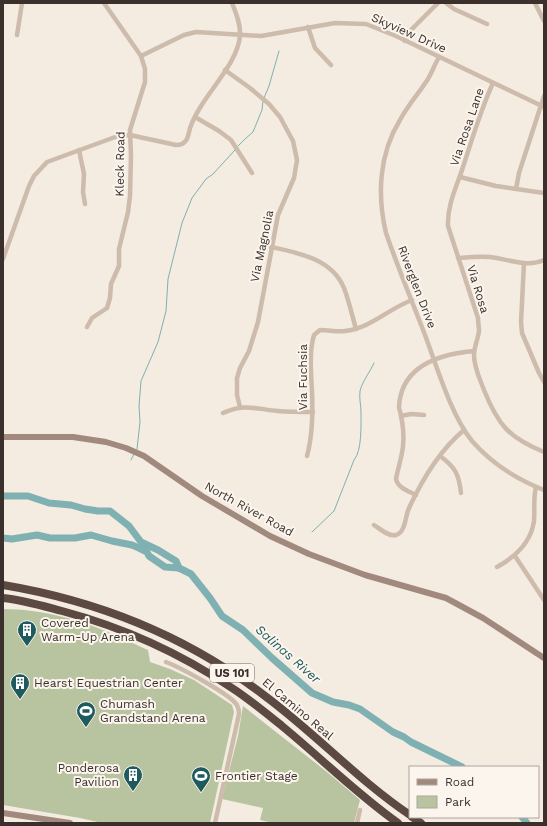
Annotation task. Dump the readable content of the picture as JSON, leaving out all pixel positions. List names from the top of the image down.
{
  "streets": {
    "highway": ["US 101", "El Camino Real"],
    "main road": ["North River Road"],
    "street": [
      "Skyview Drive",
      "Via Rosa Lane",
      "Kleck Road",
      "Via Magnolia",
      "Riverglen Drive",
      "Via Rosa",
      "Via Fuchsia"
    ]
  },
  "crossings": [
    ["Skyview Drive", "Via Rosa Lane"],
    ["Skyview Drive", "Kleck Road"],
    ["Skyview Drive", "Riverglen Drive"],
    ["Via Rosa Lane", "Via Rosa"],
    ["Riverglen Drive", "Via Fuchsia"]
  ],
  "water": ["Salinas River"],
  "places": {
    "building": ["Covered Warm-Up Arena", "Hearst Equestrian Center", "Ponderosa Pavilion"],
    "sports": ["Chumash Grandstand Arena", "Frontier Stage"]
  },
  "legend": ["Road", "Park"]
}
